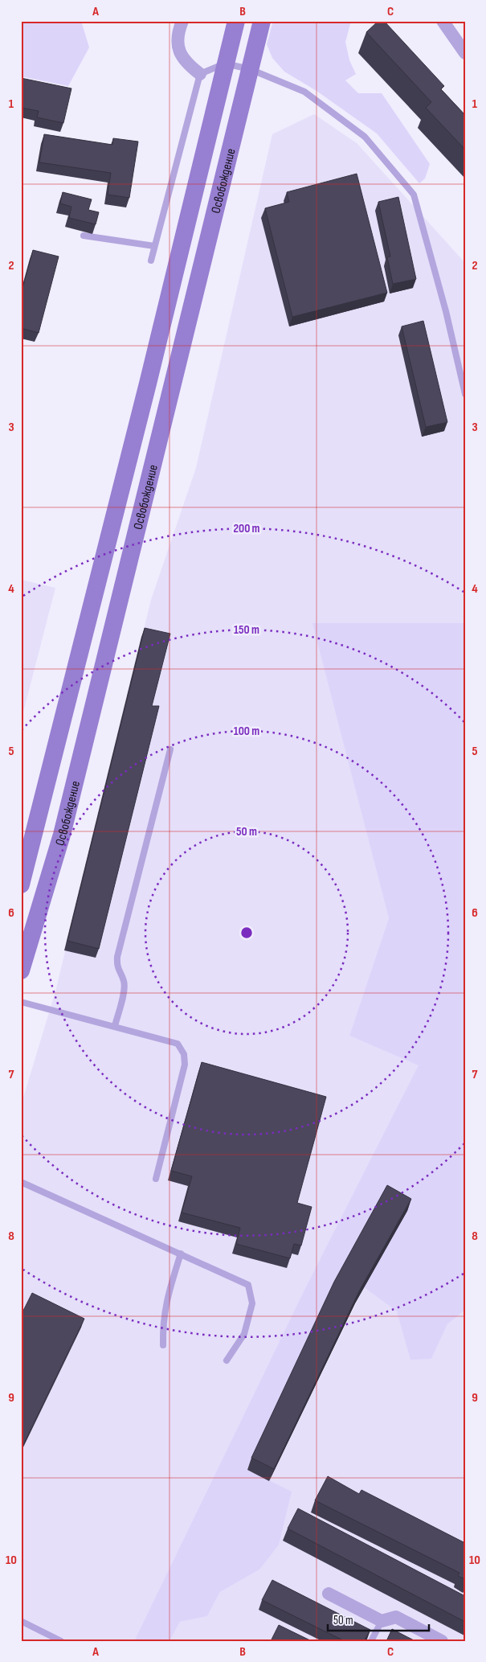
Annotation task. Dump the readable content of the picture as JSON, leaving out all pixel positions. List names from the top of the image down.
{
  "streets": {
    "street": ["Освобождение"]
  },
  "scale_bar": "50 m",
  "grid": {
    "columns": ["A", "B", "C"],
    "rows": [
      "1",
      "2",
      "3",
      "4",
      "5",
      "6",
      "7",
      "8",
      "9",
      "10"
    ]
  },
  "rings": [
    "200 m",
    "150 m",
    "100 m",
    "50 m"
  ]
}
